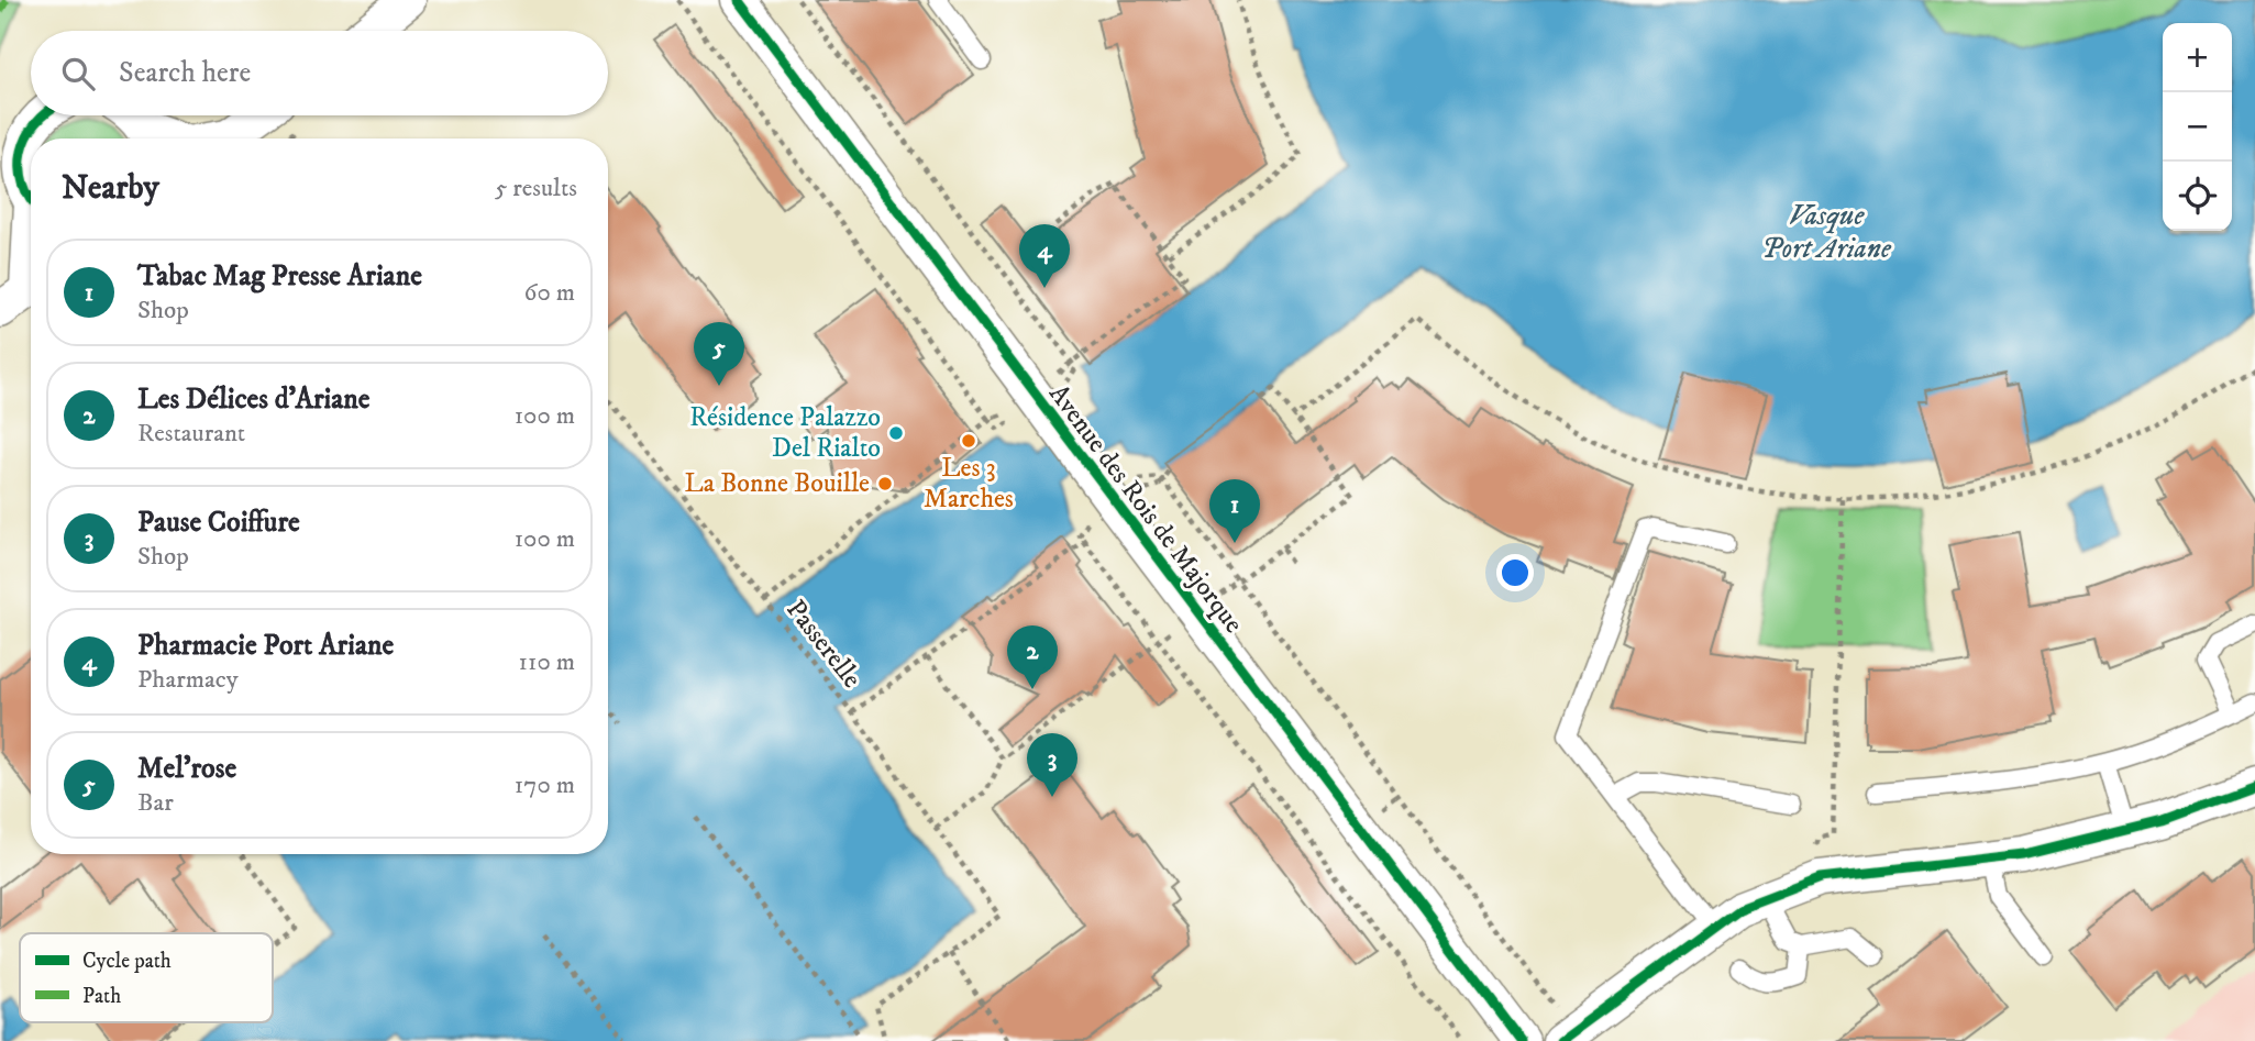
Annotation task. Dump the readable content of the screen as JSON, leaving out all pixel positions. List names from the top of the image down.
{
  "streets": {
    "street": ["Avenue des Rois de Majorque"],
    "path": ["Passerelle"]
  },
  "water": ["Vasque Port Ariane"],
  "places": ["Résidence Palazzo Del Rialto", "Les 3 Marches", "La Bonne Bouille"],
  "legend": ["Cycle path", "Path"],
  "page": {
    "map_buttons": ["+", "−"],
    "search": "Search here",
    "heading": ["Nearby", "5 results"],
    "pins": [
      "4",
      "5",
      "1",
      "2",
      "3"
    ],
    "list": [
      {
        "mark": "1",
        "name": "Tabac Mag Presse Ariane",
        "note": "Shop",
        "value": "60 m"
      },
      {
        "mark": "2",
        "name": "Les Délices d'Ariane",
        "note": "Restaurant",
        "value": "100 m"
      },
      {
        "mark": "3",
        "name": "Pause Coiffure",
        "note": "Shop",
        "value": "100 m"
      },
      {
        "mark": "4",
        "name": "Pharmacie Port Ariane",
        "note": "Pharmacy",
        "value": "110 m"
      },
      {
        "mark": "5",
        "name": "Mel'rose",
        "note": "Bar",
        "value": "170 m"
      }
    ]
  }
}
